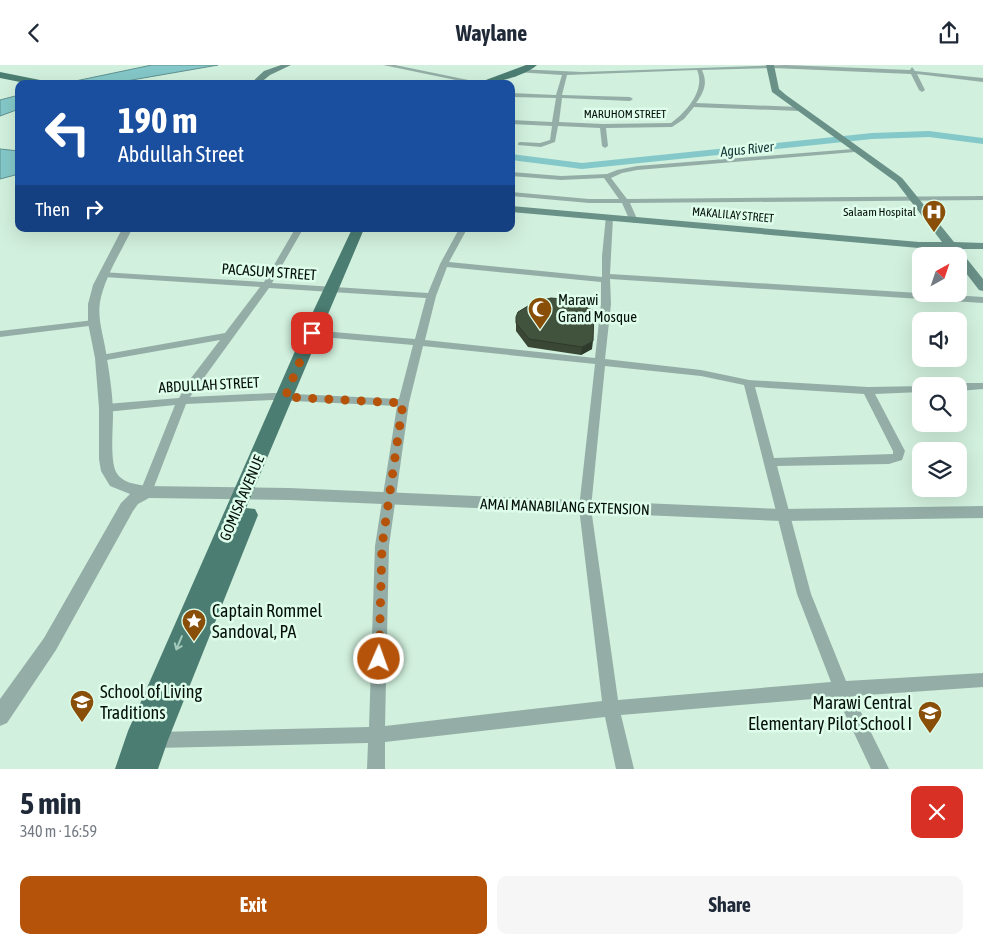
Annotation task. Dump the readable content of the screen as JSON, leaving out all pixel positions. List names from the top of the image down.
{
  "streets": {
    "main road": ["MAKALILAY STREET", "GOMISA AVENUE"],
    "street": [
      "MARUHOM STREET",
      "PACASUM STREET",
      "ABDULLAH STREET",
      "AMAI MANABILANG EXTENSION"
    ]
  },
  "crossings": [
    ["PACASUM STREET", "GOMISA AVENUE"],
    ["PACASUM STREET", "AMAI MANABILANG EXTENSION"],
    ["ABDULLAH STREET", "GOMISA AVENUE"],
    ["ABDULLAH STREET", "AMAI MANABILANG EXTENSION"],
    ["GOMISA AVENUE", "AMAI MANABILANG EXTENSION"]
  ],
  "water": ["Agus River"],
  "places": {
    "hospital": ["Salaam Hospital"],
    "mosque": ["Marawi Grand Mosque"],
    "place": ["Captain Rommel Sandoval, PA"],
    "school or university": ["School of Living Traditions", "Marawi Central Elementary Pilot School I"]
  },
  "north": "top right",
  "page": {
    "header": "Waylane",
    "turn": ["190 m", "Abdullah Street"],
    "then": "Then",
    "heading": ["5 min", "340 m · 16:59"],
    "buttons": ["Exit", "Share"]
  }
}
